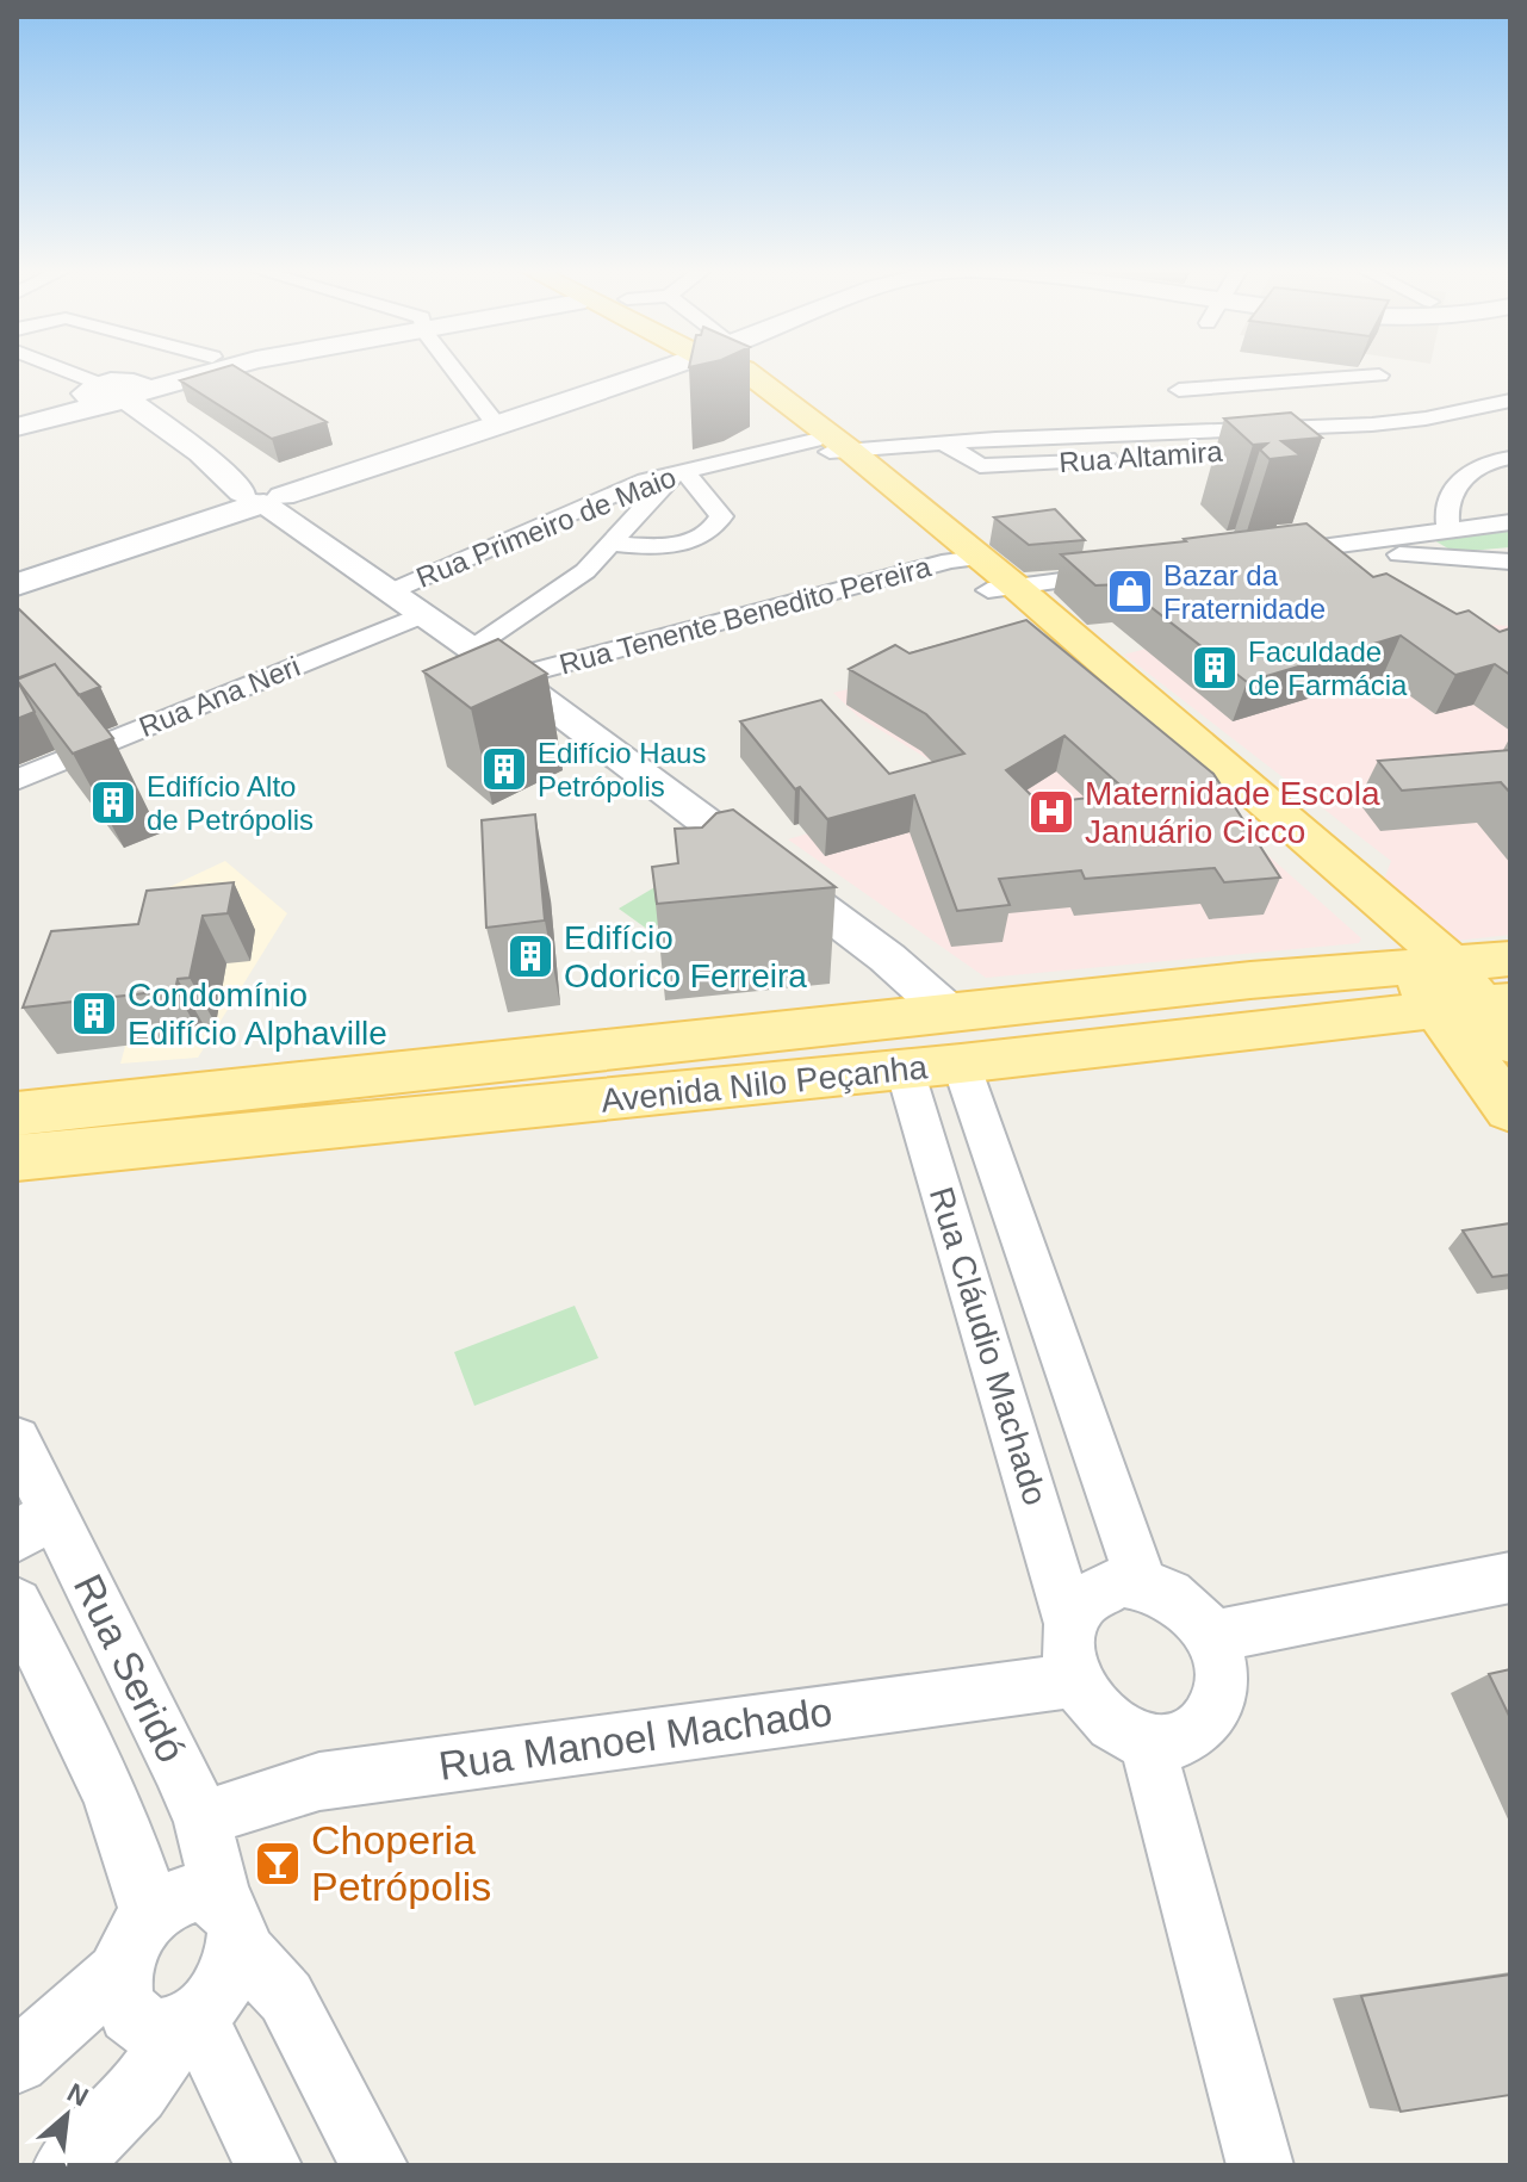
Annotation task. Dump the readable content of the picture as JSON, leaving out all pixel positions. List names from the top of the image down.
{
  "streets": {
    "main road": ["Avenida Nilo Peçanha"],
    "street": [
      "Rua Altamira",
      "Rua Primeiro de Maio",
      "Rua Tenente Benedito Pereira",
      "Rua Ana Neri",
      "Rua Cláudio Machado",
      "Rua Seridó",
      "Rua Manoel Machado"
    ]
  },
  "crossings": [
    ["Rua Altamira", "Rua Primeiro de Maio"],
    ["Avenida Nilo Peçanha", "Rua Cláudio Machado"],
    ["Rua Cláudio Machado", "Rua Manoel Machado"],
    ["Rua Seridó", "Rua Manoel Machado"]
  ],
  "places": {
    "shop": ["Bazar da Fraternidade"],
    "building": [
      "Faculdade de Farmácia",
      "Edifício Haus Petrópolis",
      "Edifício Alto de Petrópolis",
      "Edifício Odorico Ferreira",
      "Condomínio Edifício Alphaville"
    ],
    "hospital": ["Maternidade Escola Januário Cicco"],
    "bar": ["Choperia Petrópolis"]
  },
  "north": "top right"
}
